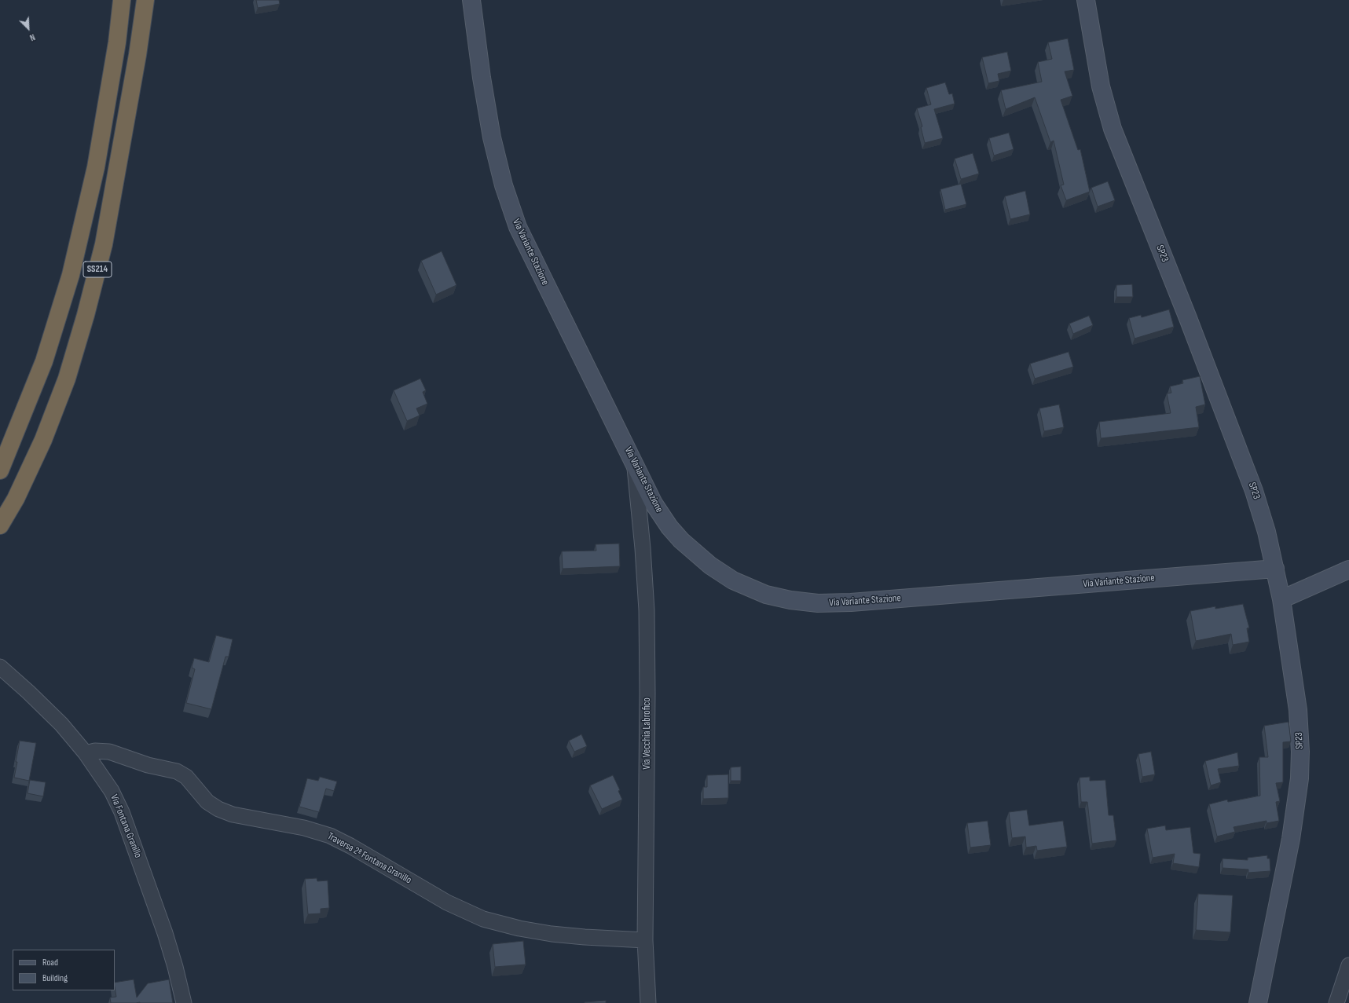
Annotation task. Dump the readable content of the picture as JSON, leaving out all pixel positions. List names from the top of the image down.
{
  "streets": {
    "highway": ["SS214"],
    "street": [
      "Via Variante Stazione",
      "SP23",
      "Via Vecchia Labrofico",
      "Via Fontana Granillo",
      "Traversa 2ª Fontana Granillo"
    ]
  },
  "crossings": [
    ["Via Variante Stazione", "SP23"],
    ["Via Variante Stazione", "Via Vecchia Labrofico"],
    ["Via Vecchia Labrofico", "Traversa 2ª Fontana Granillo"],
    ["Via Fontana Granillo", "Traversa 2ª Fontana Granillo"]
  ],
  "legend": ["Road", "Building"],
  "north": "bottom right"
}
